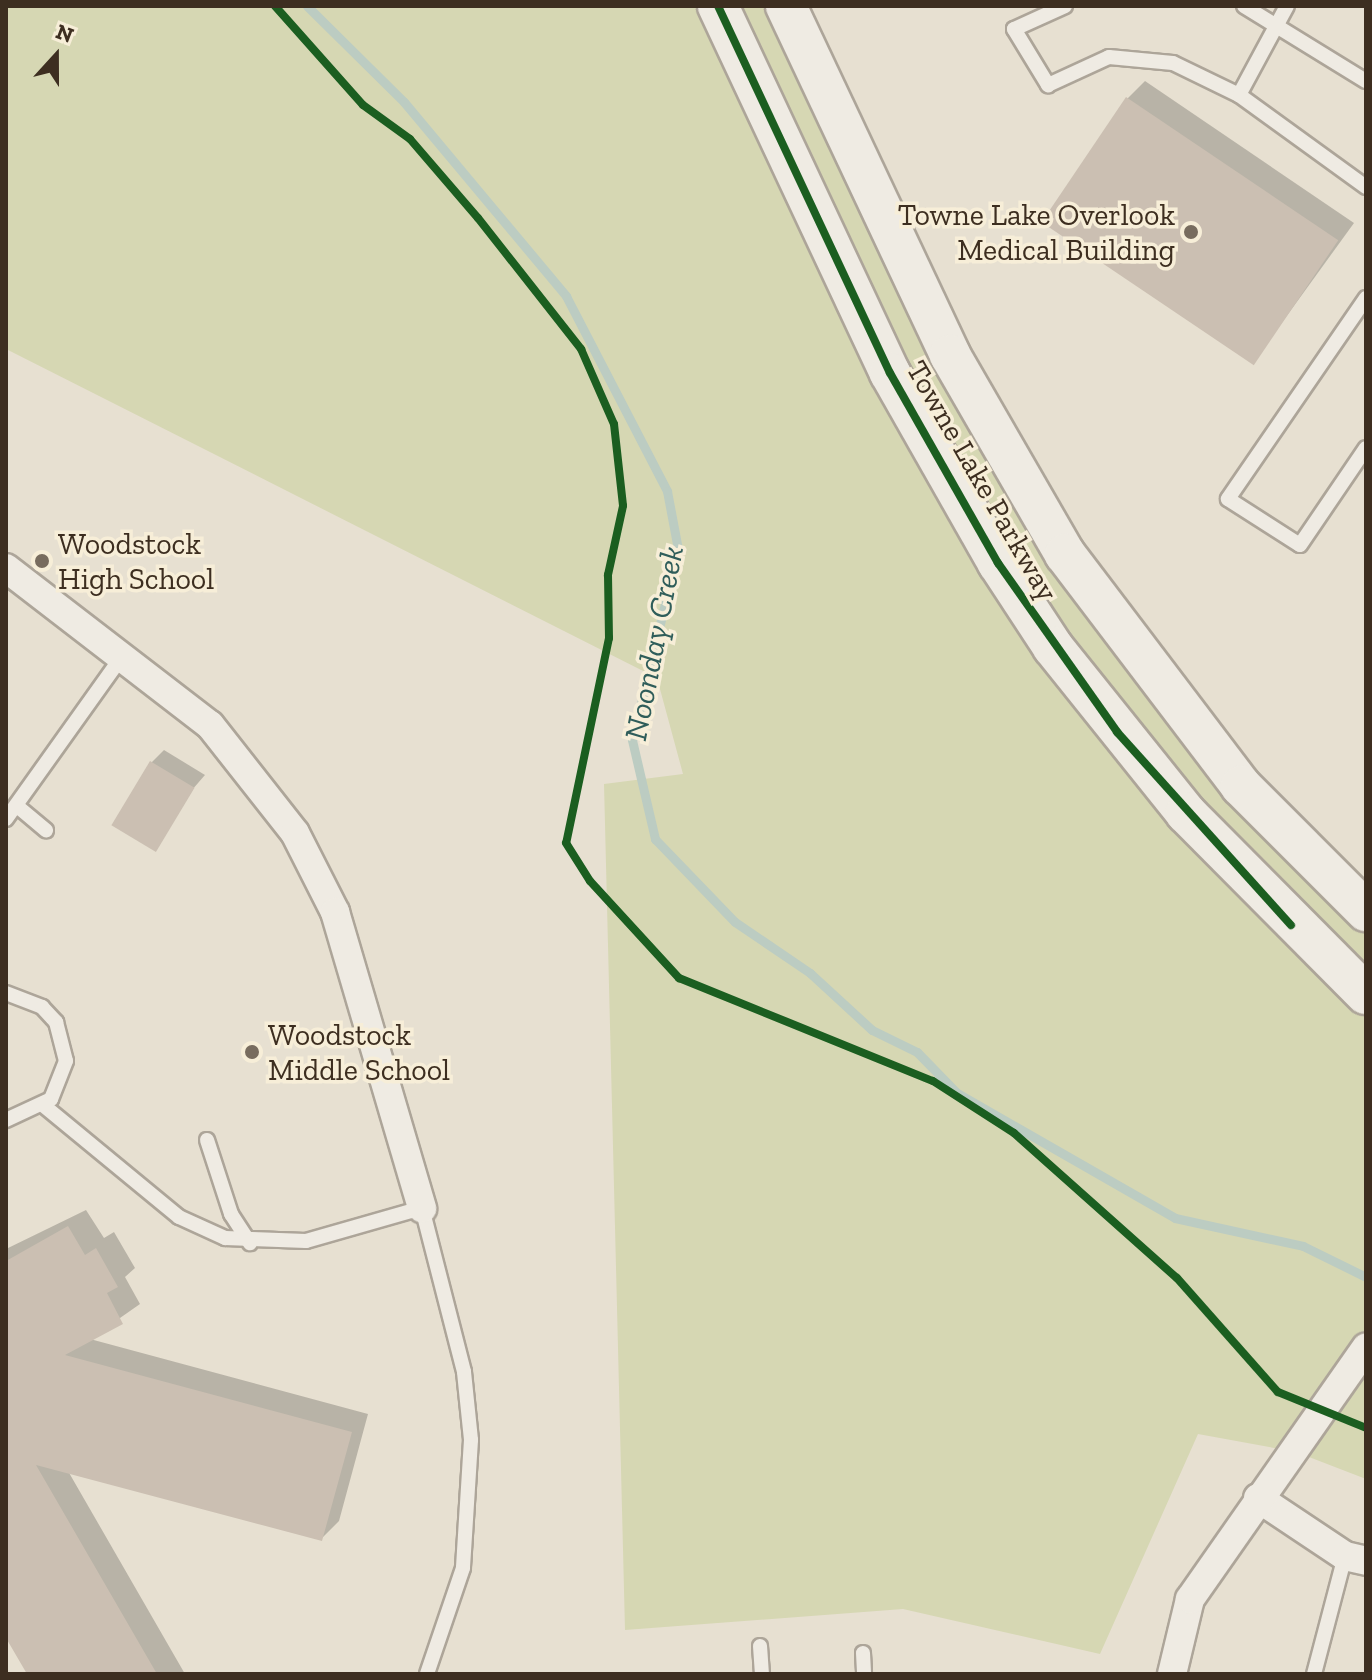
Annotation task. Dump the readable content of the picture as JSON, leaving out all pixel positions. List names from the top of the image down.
{
  "streets": {
    "main road": ["Towne Lake Parkway"]
  },
  "water": ["Noonday Creek"],
  "places": ["Towne Lake Overlook Medical Building", "Woodstock High School", "Woodstock Middle School"],
  "north": "top"
}
